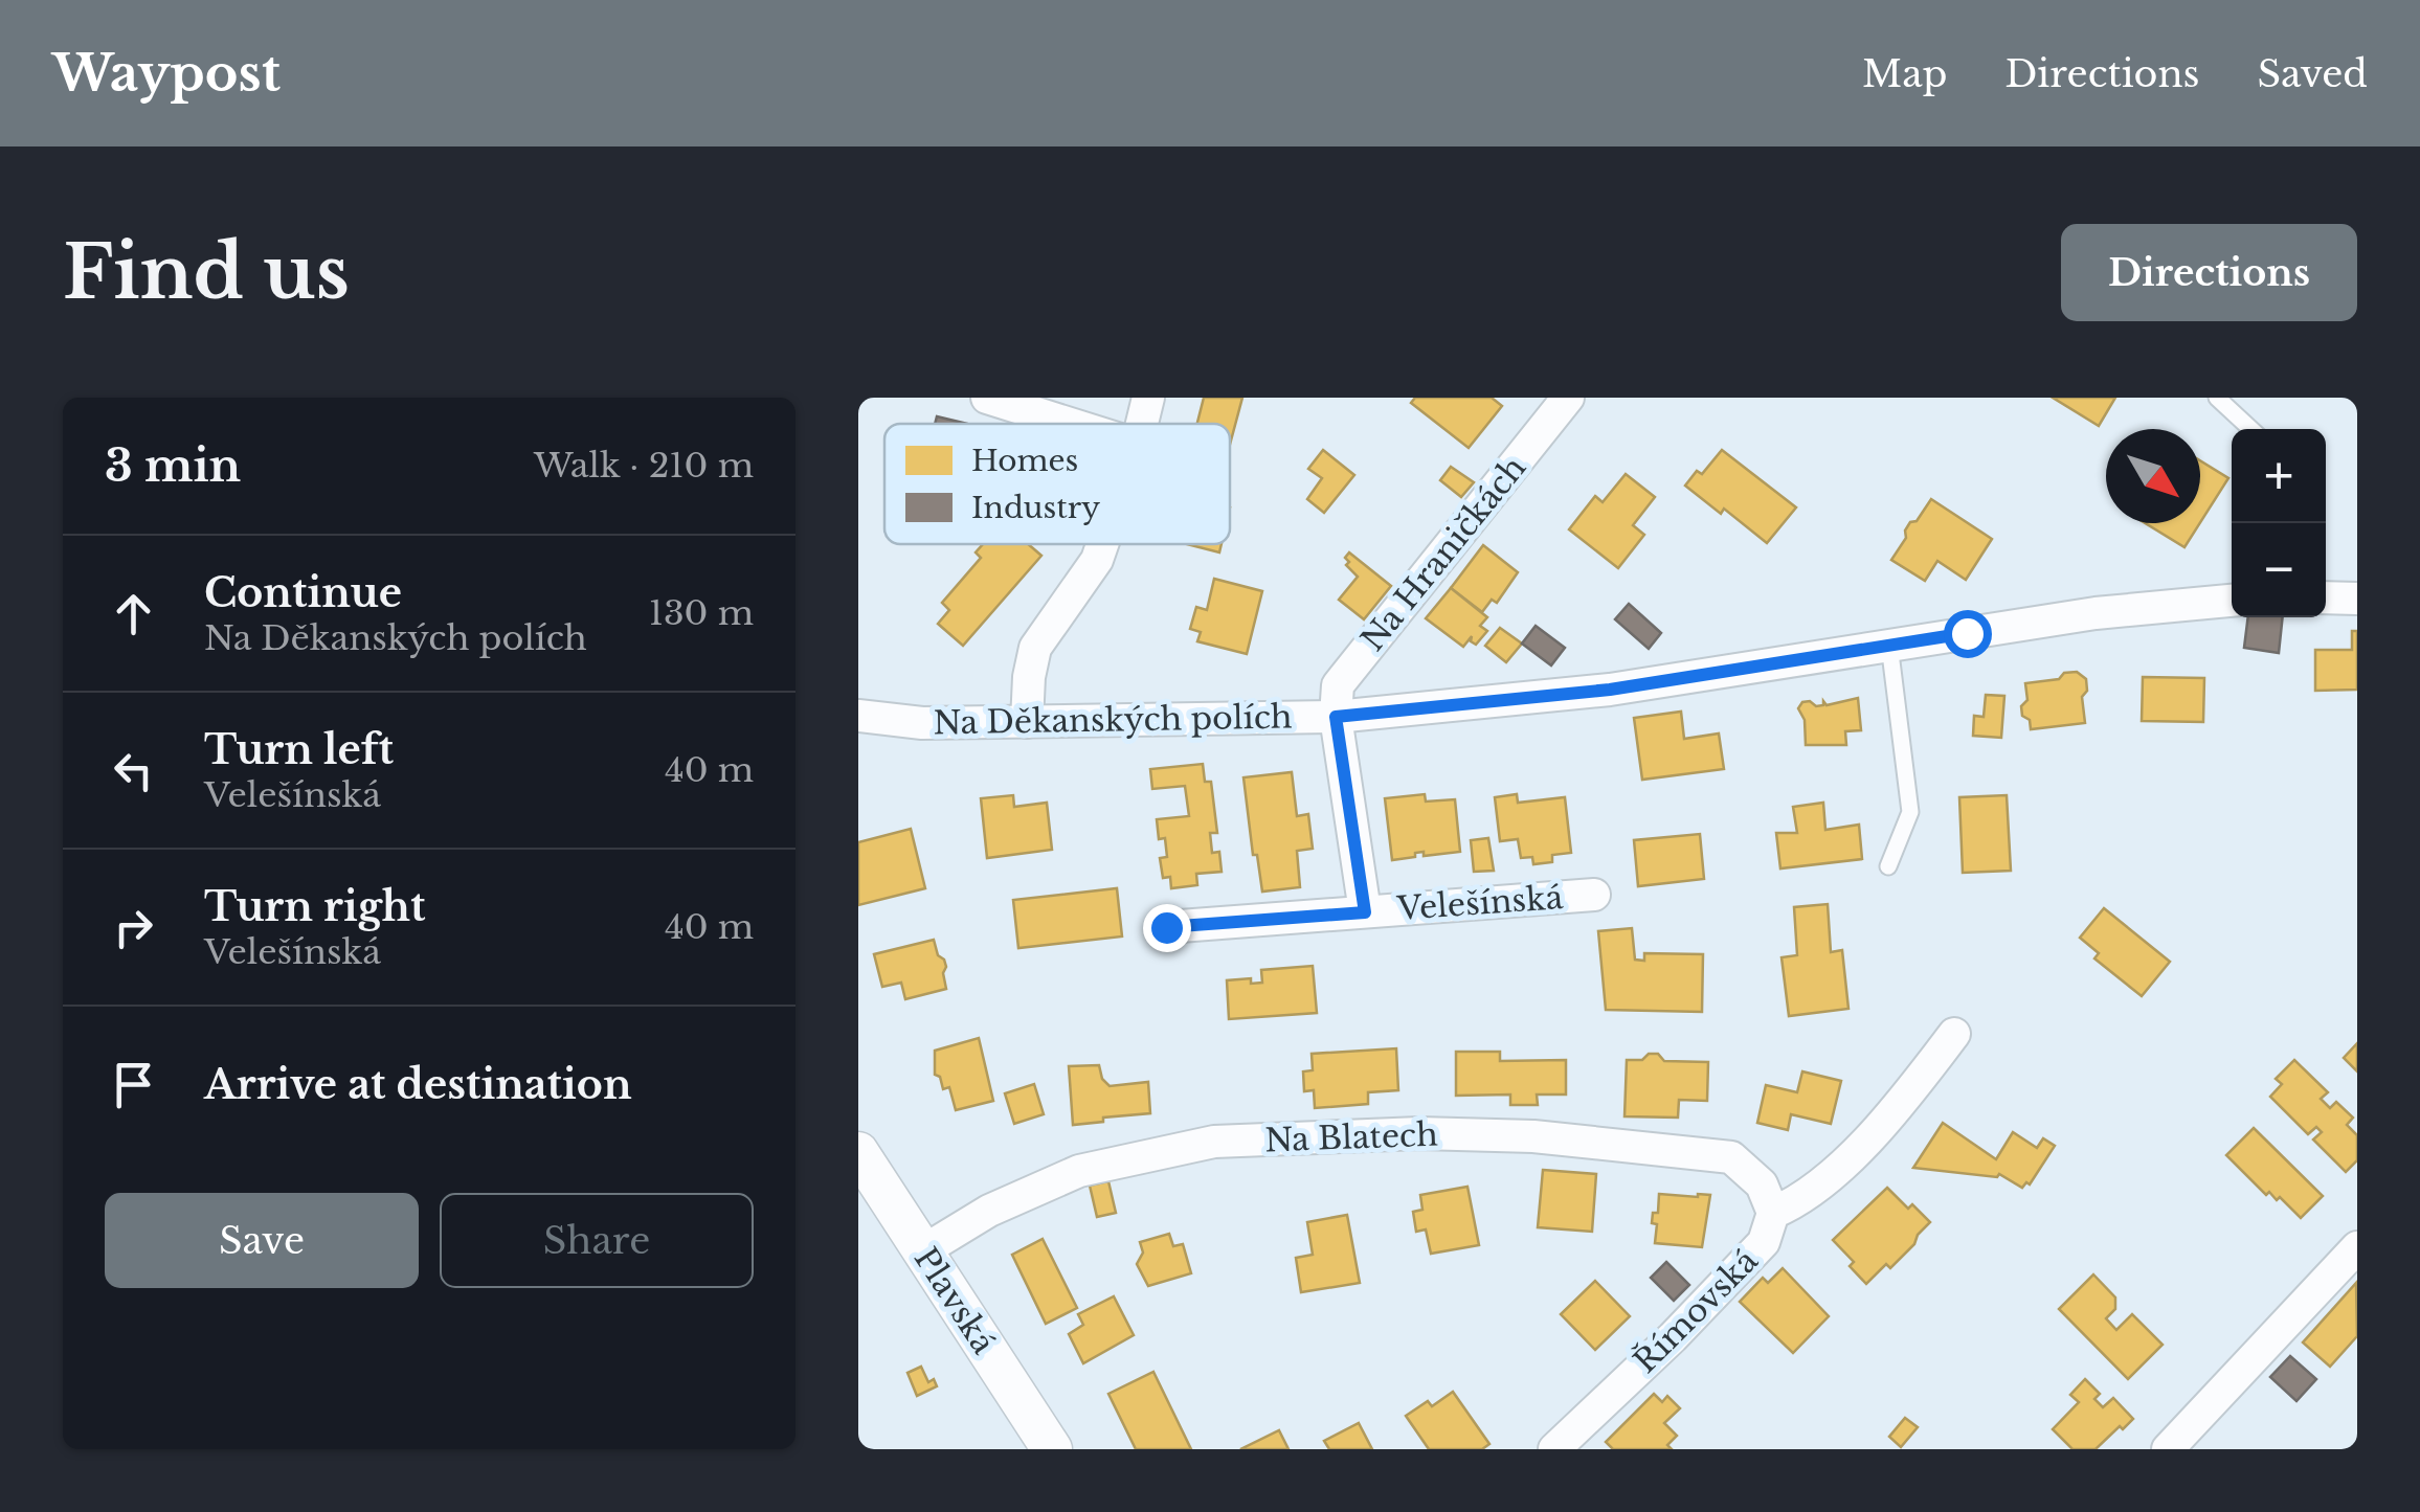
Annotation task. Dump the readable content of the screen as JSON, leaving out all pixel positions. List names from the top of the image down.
{
  "streets": {
    "street": [
      "Na Hraničkách",
      "Na Děkanských polích",
      "Velešínská",
      "Na Blatech",
      "Plavská",
      "Římovská"
    ]
  },
  "crossings": [
    ["Na Hraničkách", "Na Děkanských polích"],
    ["Na Hraničkách", "Velešínská"],
    ["Na Děkanských polích", "Velešínská"],
    ["Na Blatech", "Plavská"],
    ["Na Blatech", "Římovská"]
  ],
  "legend": ["Homes", "Industry"],
  "north": "bottom right",
  "page": {
    "header": "Waypost",
    "nav": ["Map", "Directions", "Saved"],
    "buttons": [
      "Directions",
      ["Save", "Share"]
    ],
    "title": "Find us",
    "heading": ["3 min", "Walk · 210 m"],
    "map_buttons": ["+", "−"],
    "list": [
      ["Continue", "Na Děkanských polích", "130 m"],
      ["Turn left", "Velešínská", "40 m"],
      ["Turn right", "Velešínská", "40 m"],
      "Arrive at destination"
    ]
  }
}
